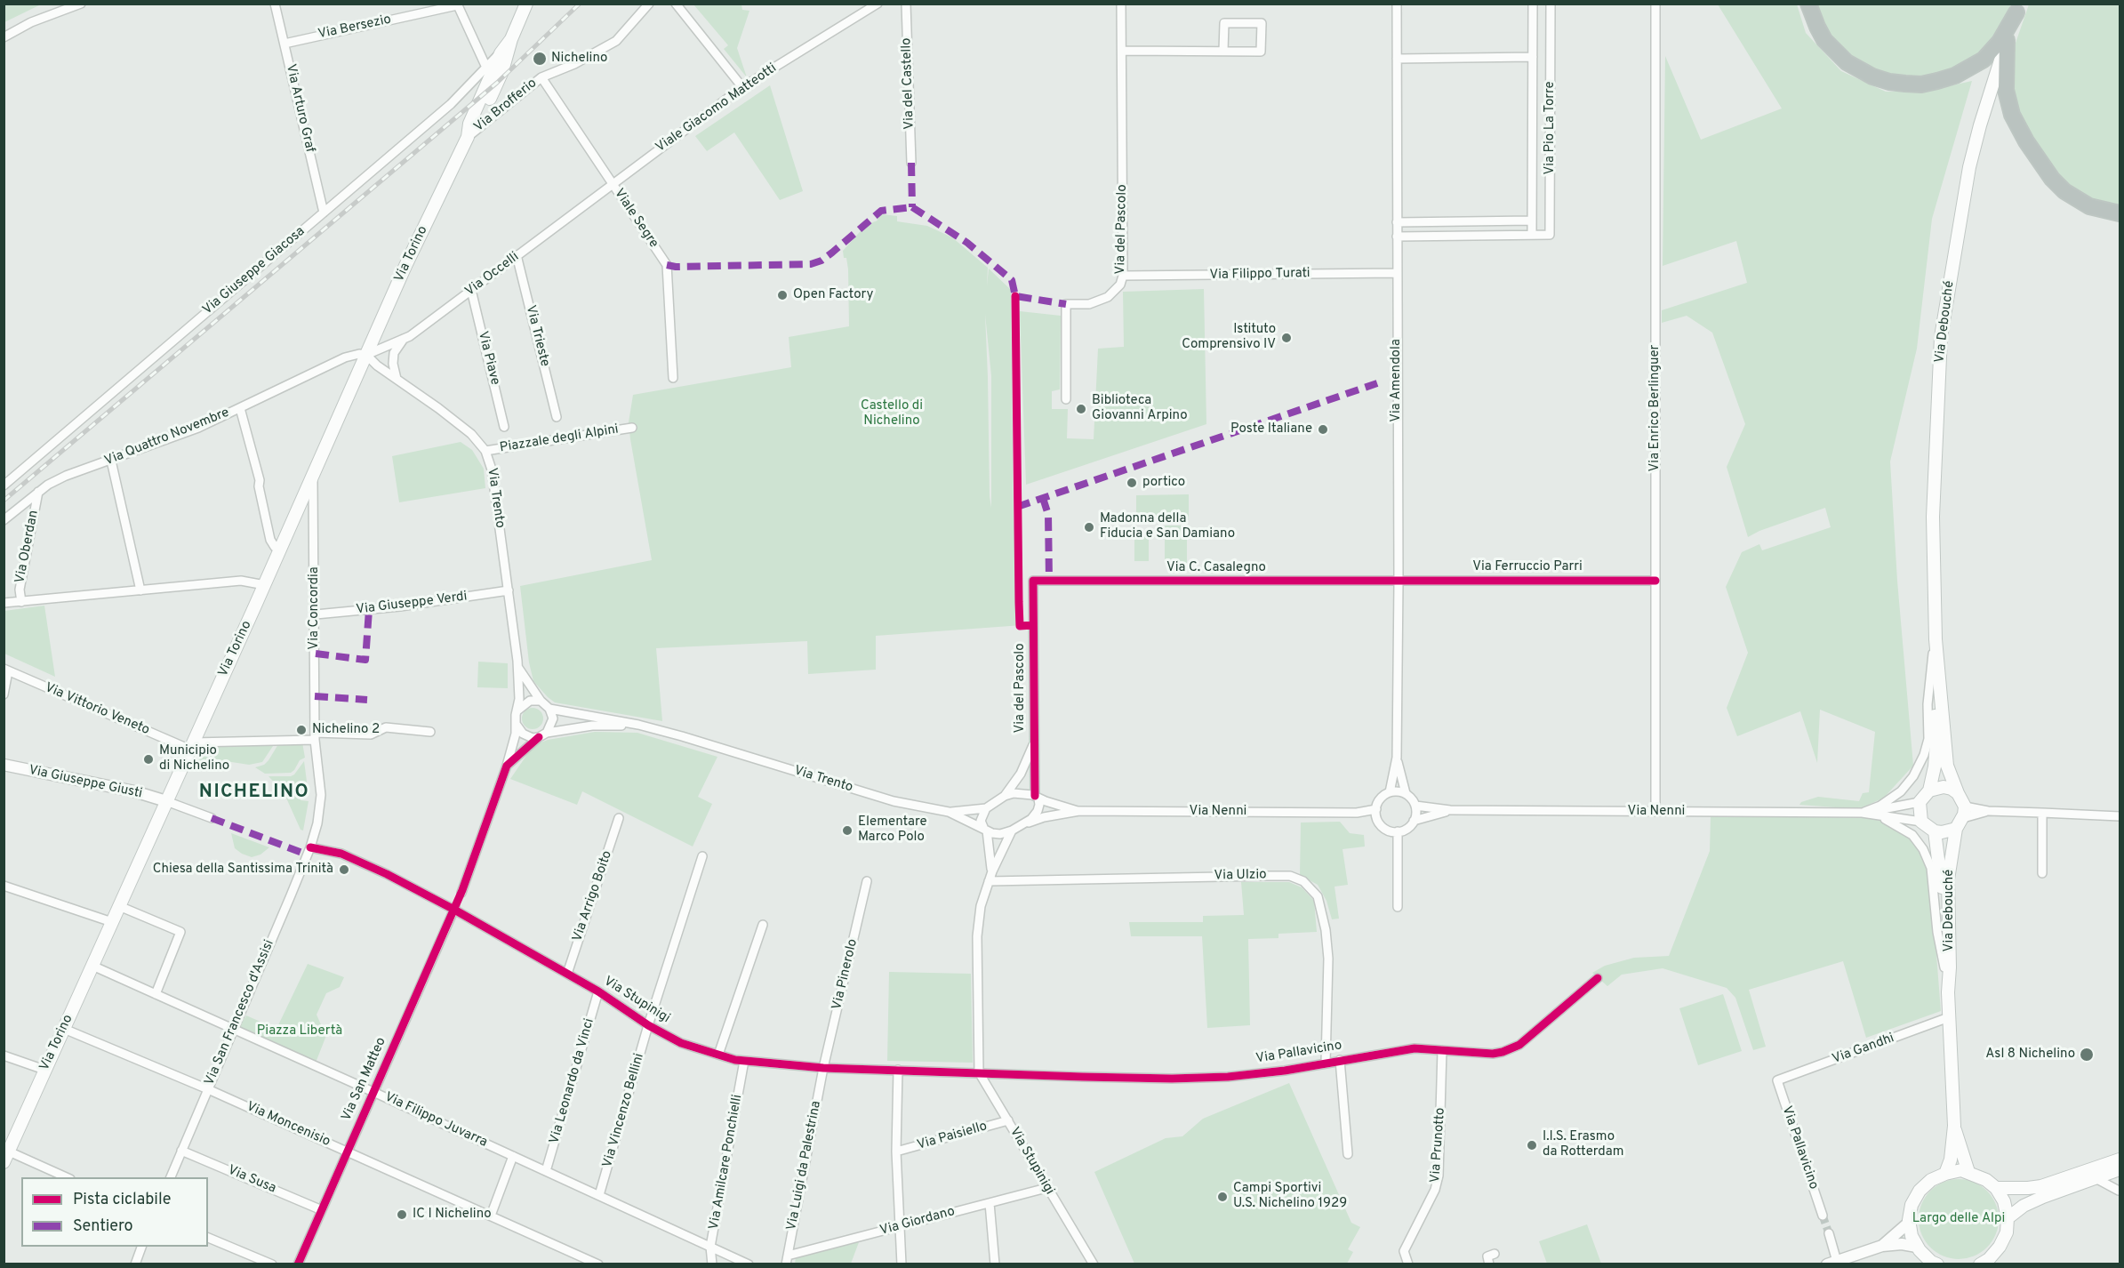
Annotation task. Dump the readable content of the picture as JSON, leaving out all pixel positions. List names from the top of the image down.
{
  "streets": {
    "main road": ["Via Torino", "Via Debouché"],
    "street": [
      "Via Bersezio",
      "Via del Castello",
      "Via Brofferio",
      "Via Arturo Graf",
      "Viale Giacomo Matteotti",
      "Via Pio La Torre",
      "Viale Segre",
      "Via del Pascolo",
      "Via Giuseppe Giacosa",
      "Via Occelli",
      "Via Filippo Turati",
      "Via Trieste",
      "Via Piave",
      "Via Amendola",
      "Via Enrico Berlinguer",
      "Via Quattro Novembre",
      "Piazzale degli Alpini",
      "Via Trento",
      "Via Oberdan",
      "Via Ferruccio Parri",
      "Via C. Casalegno",
      "Via Giuseppe Verdi",
      "Via Concordia",
      "Via Vittorio Veneto",
      "Via Giuseppe Giusti",
      "Via Nenni",
      "Via Ulzio",
      "Via Arrigo Boito",
      "Via Pinerolo",
      "Via Stupinigi",
      "Via San Francesco d'Assisi",
      "Via Gandhi",
      "Via Pallavicino",
      "Via San Matteo",
      "Via Leonardo da Vinci",
      "Via Vincenzo Bellini",
      "Via Filippo Juvarra",
      "Via Moncenisio",
      "Via Paisiello",
      "Via Prunotto",
      "Via Amilcare Ponchielli",
      "Via Luigi da Palestrina",
      "Via Susa",
      "Via Giordano"
    ]
  },
  "crossings": [
    ["Via Bersezio", "Via Arturo Graf"],
    ["Via Brofferio", "Viale Segre"],
    ["Via Brofferio", "Via Torino"],
    ["Via Arturo Graf", "Via Giuseppe Giacosa"],
    ["Viale Giacomo Matteotti", "Viale Segre"],
    ["Viale Giacomo Matteotti", "Via Occelli"],
    ["Via Pio La Torre", "Via Amendola"],
    ["Viale Segre", "Via Occelli"],
    ["Via del Pascolo", "Via Filippo Turati"],
    ["Via del Pascolo", "Via C. Casalegno"],
    ["Via del Pascolo", "Via Nenni"],
    ["Via Torino", "Via Giuseppe Giacosa"],
    ["Via Torino", "Via Occelli"],
    ["Via Torino", "Via Quattro Novembre"],
    ["Via Torino", "Via Trento"],
    ["Via Torino", "Via Concordia"],
    ["Via Torino", "Via Vittorio Veneto"],
    ["Via Torino", "Via Giuseppe Giusti"],
    ["Via Torino", "Via Filippo Juvarra"],
    ["Via Torino", "Via Moncenisio"],
    ["Via Occelli", "Via Trieste"],
    ["Via Occelli", "Via Piave"],
    ["Via Occelli", "Via Quattro Novembre"],
    ["Via Occelli", "Via Trento"],
    ["Via Filippo Turati", "Via Amendola"],
    ["Via Debouché", "Via Nenni"],
    ["Via Debouché", "Via Gandhi"],
    ["Via Amendola", "Via Ferruccio Parri"],
    ["Via Amendola", "Via C. Casalegno"],
    ["Via Amendola", "Via Nenni"],
    ["Via Enrico Berlinguer", "Via Ferruccio Parri"],
    ["Via Enrico Berlinguer", "Via Nenni"],
    ["Via Quattro Novembre", "Via Trento"],
    ["Via Quattro Novembre", "Via Oberdan"],
    ["Piazzale degli Alpini", "Via Trento"],
    ["Via Trento", "Via Giuseppe Verdi"],
    ["Via Ferruccio Parri", "Via C. Casalegno"],
    ["Via Giuseppe Verdi", "Via Concordia"],
    ["Via Concordia", "Via Stupinigi"],
    ["Via Concordia", "Via San Francesco d'Assisi"],
    ["Via Ulzio", "Via Pallavicino"],
    ["Via Arrigo Boito", "Via Stupinigi"],
    ["Via Pinerolo", "Via Stupinigi"],
    ["Via Pinerolo", "Via Luigi da Palestrina"],
    ["Via Stupinigi", "Via San Francesco d'Assisi"],
    ["Via Stupinigi", "Via Pallavicino"],
    ["Via Stupinigi", "Via San Matteo"],
    ["Via Stupinigi", "Via Leonardo da Vinci"],
    ["Via Stupinigi", "Via Vincenzo Bellini"],
    ["Via Stupinigi", "Via Paisiello"],
    ["Via Stupinigi", "Via Amilcare Ponchielli"],
    ["Via Stupinigi", "Via Luigi da Palestrina"],
    ["Via Stupinigi", "Via Giordano"],
    ["Via San Francesco d'Assisi", "Via Filippo Juvarra"],
    ["Via San Francesco d'Assisi", "Via Moncenisio"],
    ["Via San Francesco d'Assisi", "Via Susa"],
    ["Via Gandhi", "Via Pallavicino"],
    ["Via Pallavicino", "Via Prunotto"],
    ["Via San Matteo", "Via Filippo Juvarra"],
    ["Via San Matteo", "Via Moncenisio"],
    ["Via San Matteo", "Via Susa"],
    ["Via Leonardo da Vinci", "Via Filippo Juvarra"],
    ["Via Vincenzo Bellini", "Via Filippo Juvarra"],
    ["Via Filippo Juvarra", "Via Amilcare Ponchielli"],
    ["Via Luigi da Palestrina", "Via Giordano"]
  ],
  "districts": ["NICHELINO"],
  "parks": ["Castello di Nichelino", "Piazza Libertà", "Largo delle Alpi"],
  "places": [
    "Nichelino",
    "Open Factory",
    "Istituto Comprensivo IV",
    "Biblioteca Giovanni Arpino",
    "Poste Italiane",
    "portico",
    "Madonna della Fiducia e San Damiano",
    "Nichelino 2",
    "Municipio di Nichelino",
    "Elementare Marco Polo",
    "Chiesa della Santissima Trinità",
    "Asl 8 Nichelino",
    "I.I.S. Erasmo da Rotterdam",
    "Campi Sportivi U.S. Nichelino 1929",
    "IC I Nichelino"
  ],
  "legend": ["Pista ciclabile", "Sentiero"]
}
